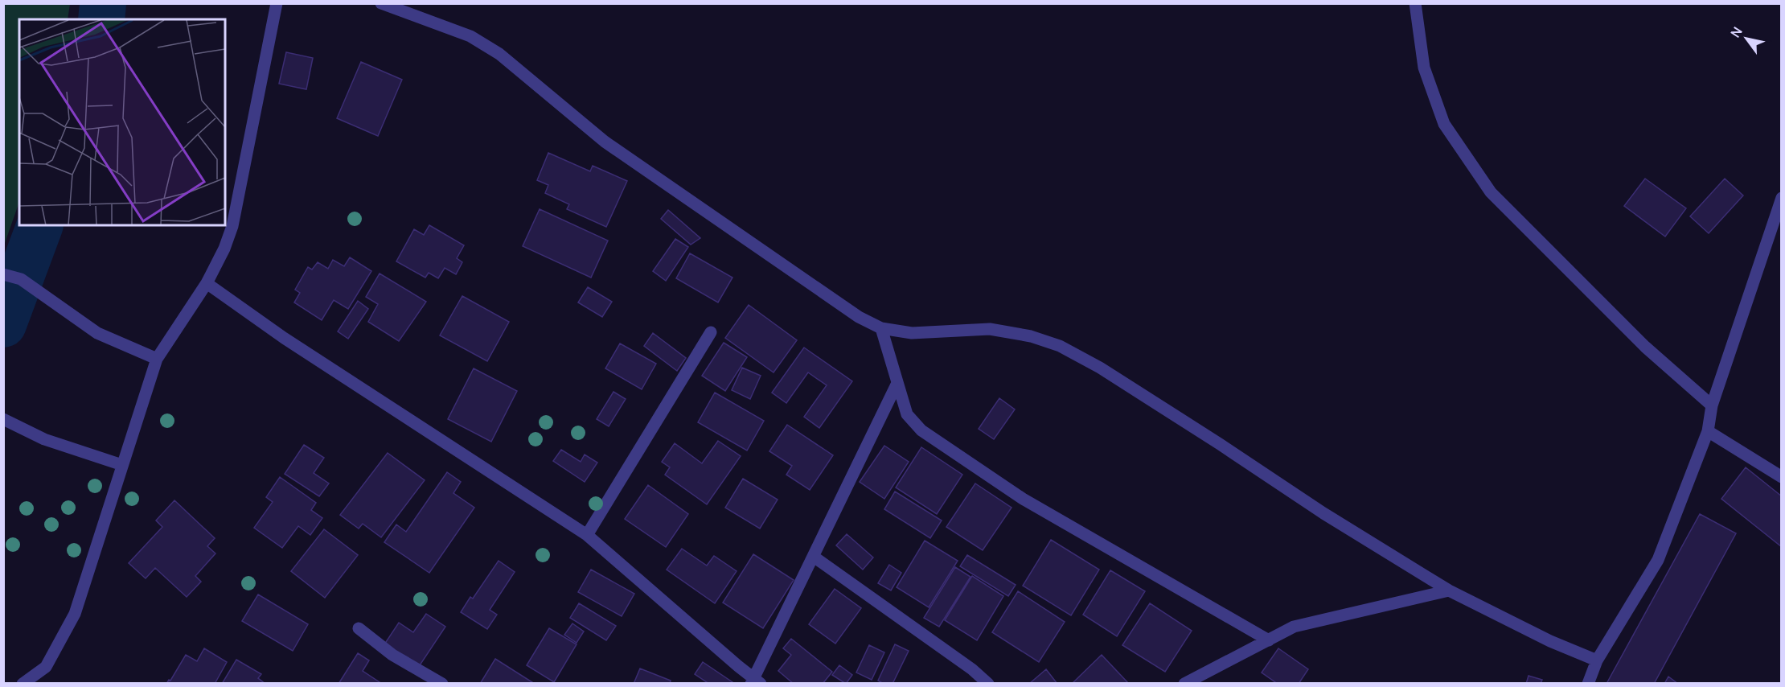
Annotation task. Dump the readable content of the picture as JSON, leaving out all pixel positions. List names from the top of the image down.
{
  "north": "top left"
}
